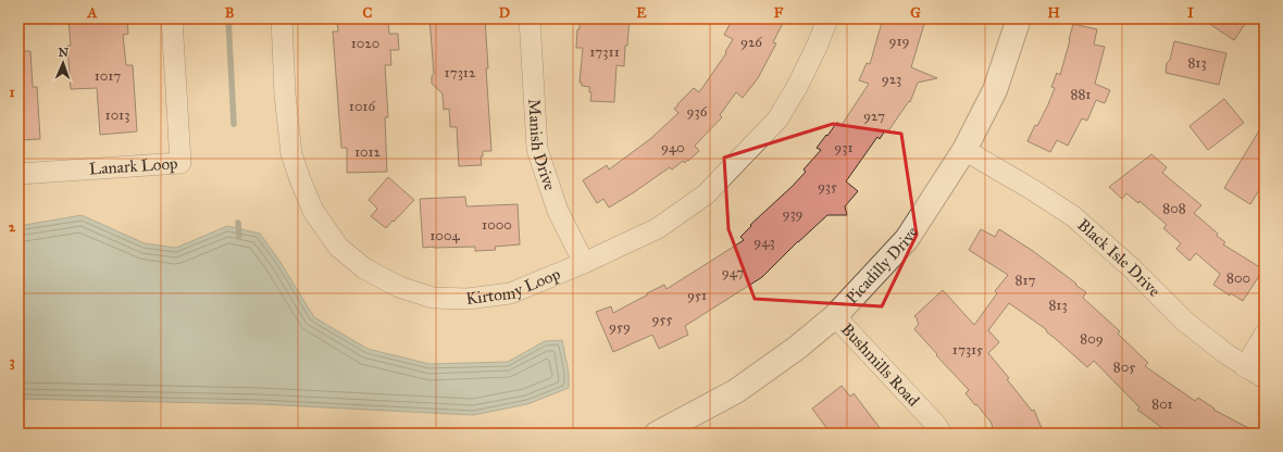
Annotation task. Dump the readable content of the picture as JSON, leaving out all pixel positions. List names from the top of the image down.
{
  "streets": {
    "street": [
      "Manish Drive",
      "Lanark Loop",
      "Black Isle Drive",
      "Picadilly Drive",
      "Kirtomy Loop",
      "Bushmills Road"
    ]
  },
  "crossings": [
    ["Manish Drive", "Kirtomy Loop"],
    ["Black Isle Drive", "Picadilly Drive"],
    ["Picadilly Drive", "Bushmills Road"]
  ],
  "house_numbers": [
    "919",
    "926",
    "1020",
    "17311",
    "813",
    "17312",
    "1017",
    "923",
    "881",
    "1016",
    "936",
    "1013",
    "927",
    "940",
    "931",
    "1012",
    "935",
    "808",
    "939",
    "1000",
    "1004",
    "943",
    "947",
    "800",
    "817",
    "951",
    "813",
    "955",
    "959",
    "809",
    "17315",
    "805",
    "801"
  ],
  "north": "top",
  "grid": {
    "columns": [
      "A",
      "B",
      "C",
      "D",
      "E",
      "F",
      "G",
      "H",
      "I"
    ],
    "rows": ["1", "2", "3"]
  }
}
